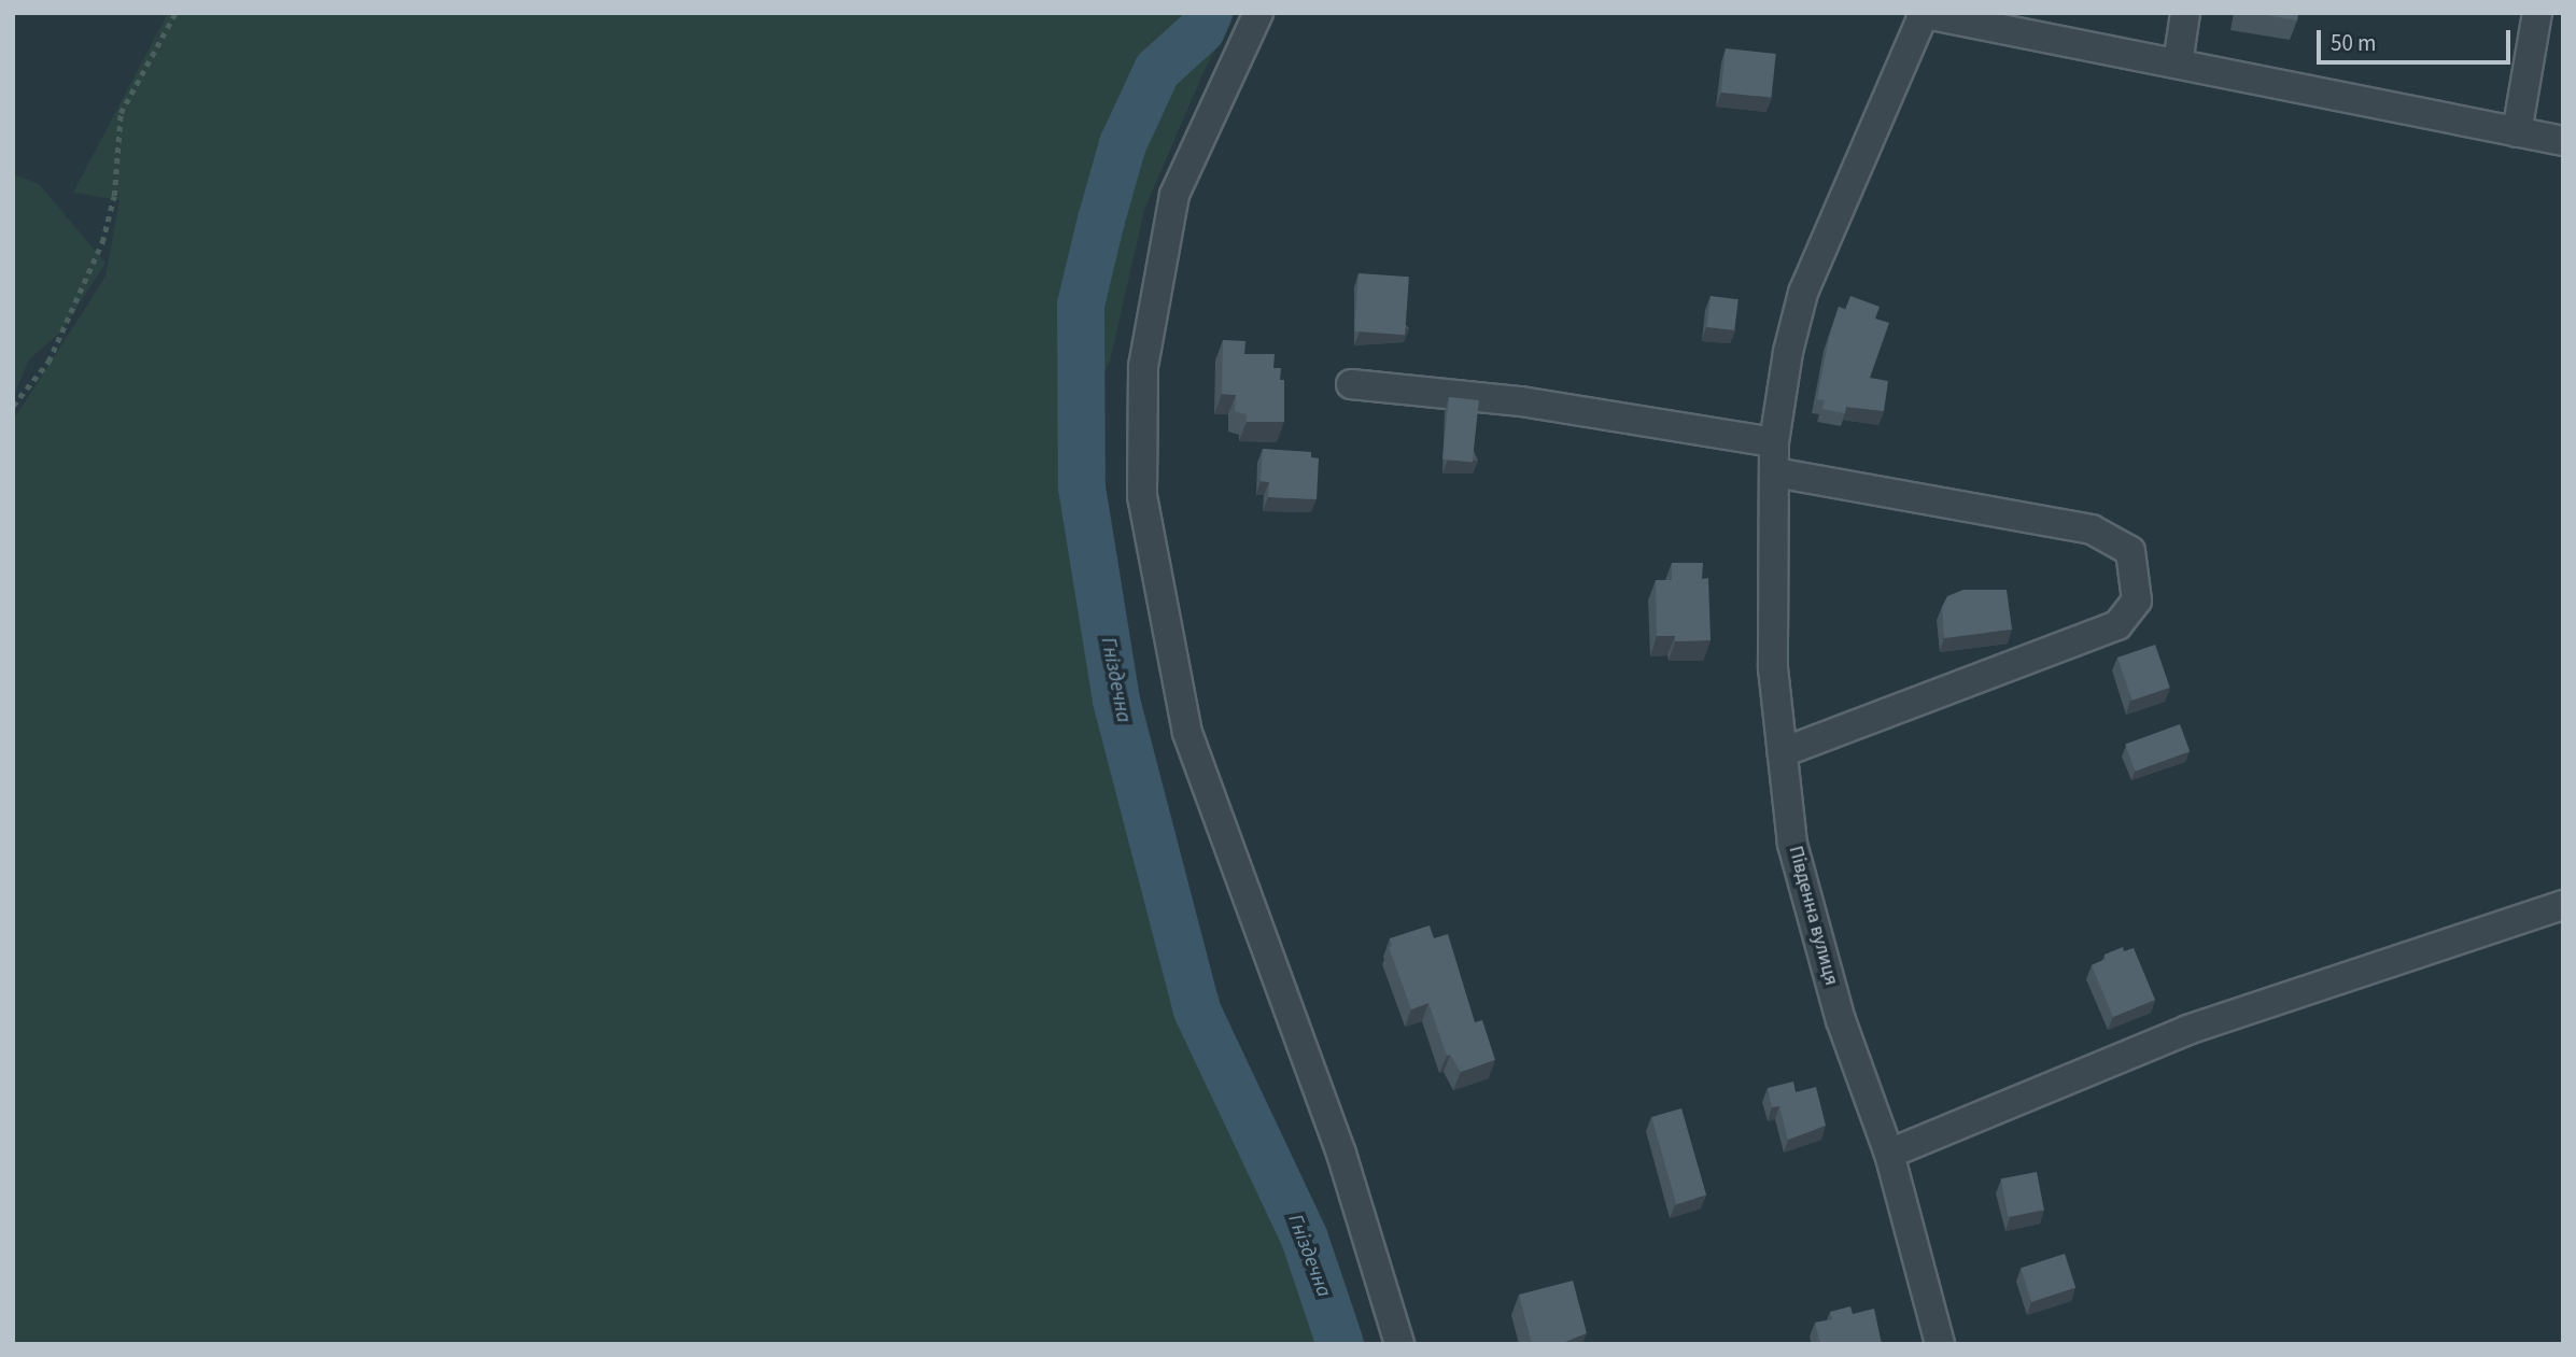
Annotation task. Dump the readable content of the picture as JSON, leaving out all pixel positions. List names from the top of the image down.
{
  "streets": {
    "street": ["Південна вулиця"]
  },
  "water": ["Гніздечна"],
  "scale_bar": "50 m"
}
